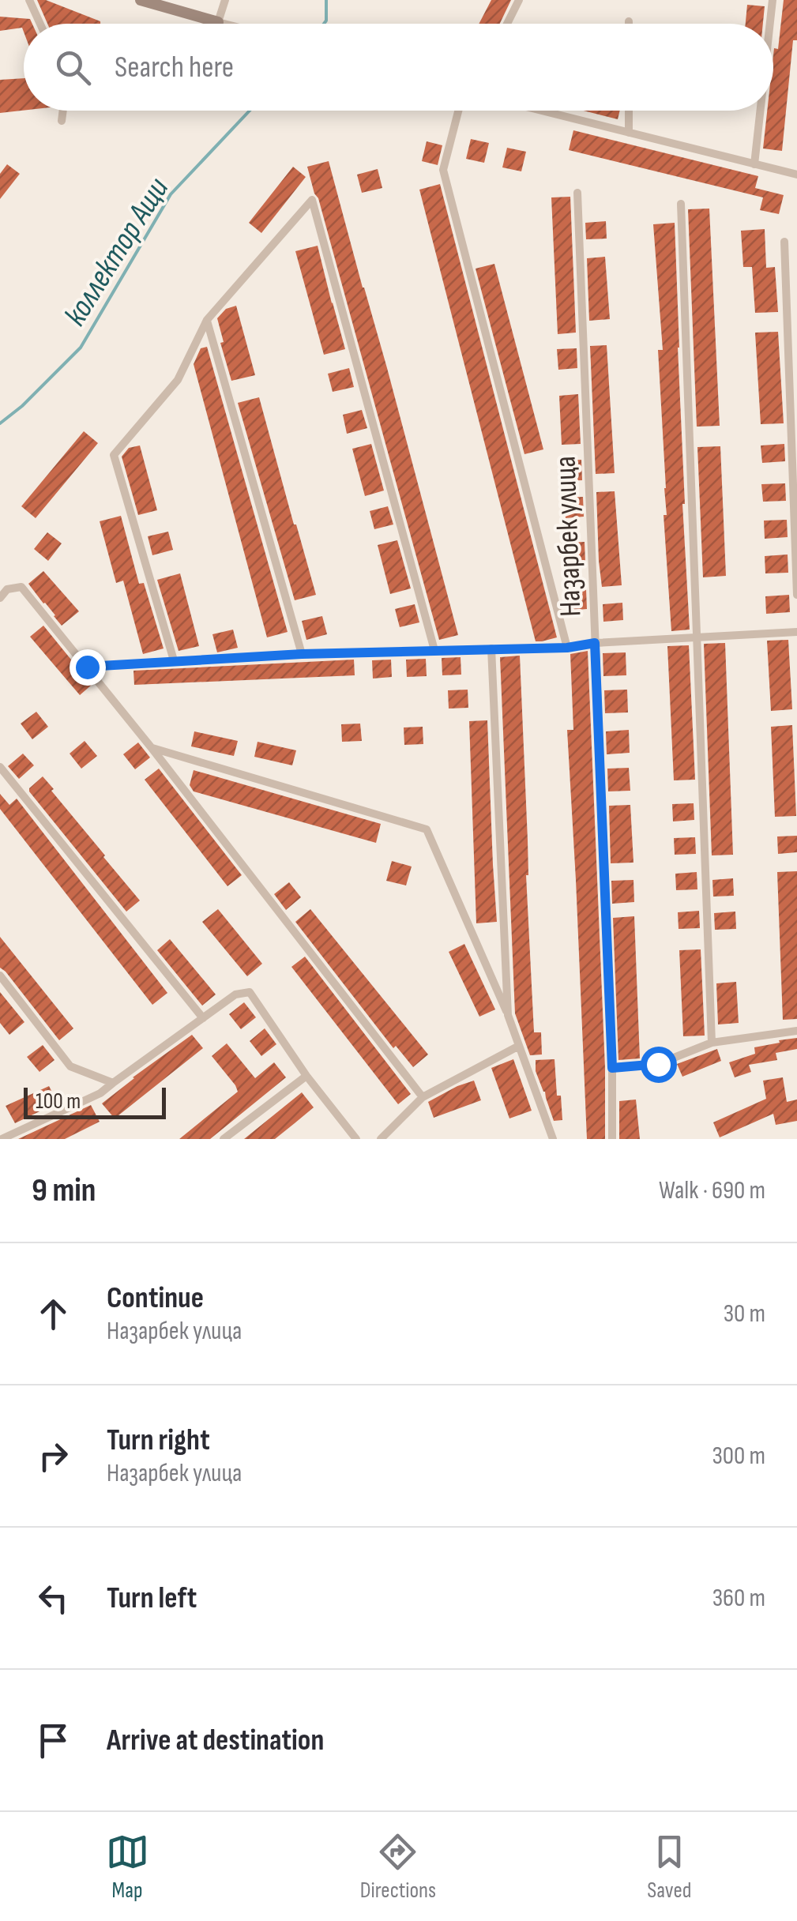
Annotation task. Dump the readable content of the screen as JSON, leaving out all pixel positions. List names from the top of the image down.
{
  "streets": {
    "street": ["Назарбек улица"]
  },
  "water": ["коллектор Ащи"],
  "scale_bar": "100 m",
  "page": {
    "search": "Search here",
    "scale": "100 m",
    "heading": ["9 min", "Walk · 690 m"],
    "list": [
      ["Continue", "Назарбек улица", "30 m"],
      ["Turn right", "Назарбек улица", "300 m"],
      ["Turn left", "360 m"],
      "Arrive at destination"
    ],
    "nav": ["Map", "Directions", "Saved"]
  }
}
